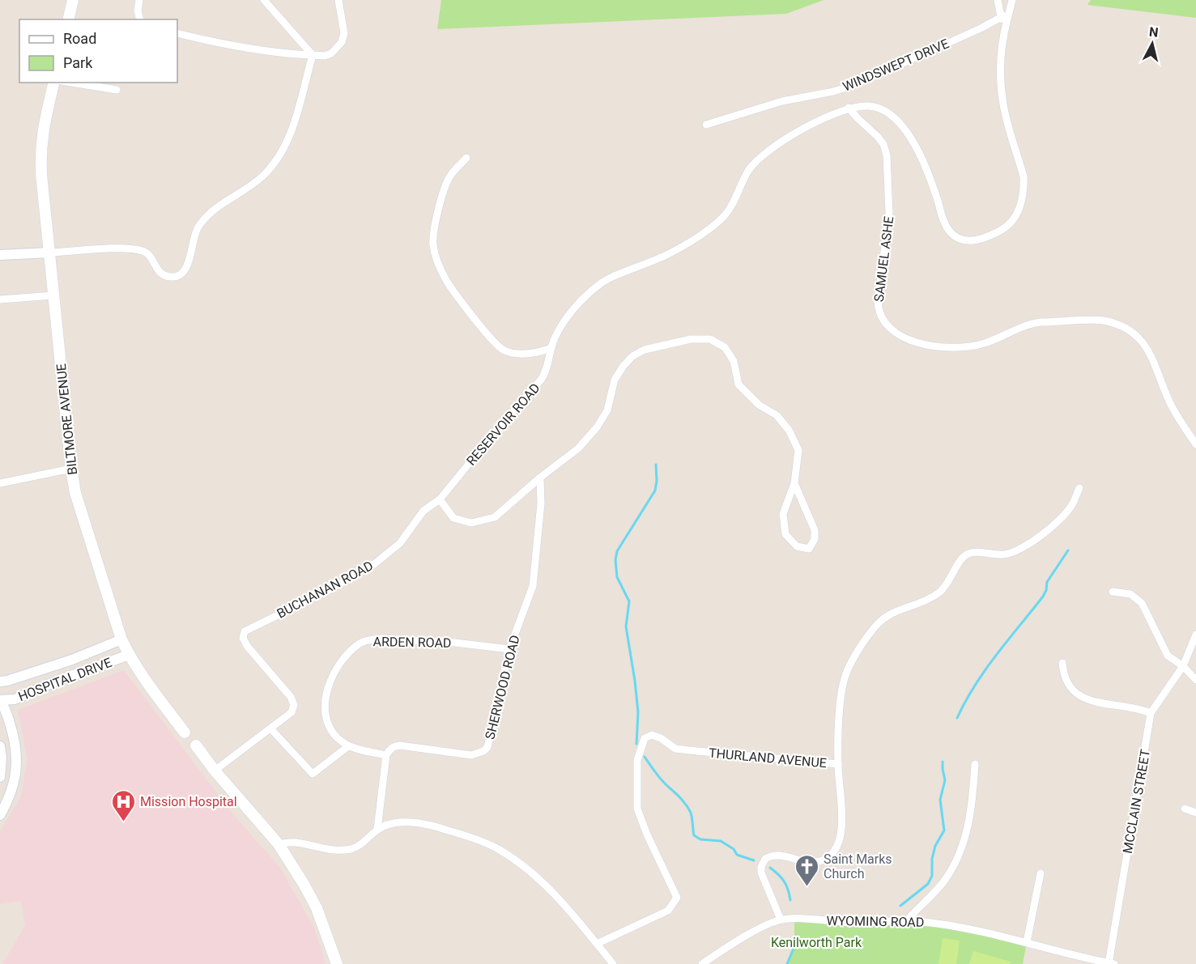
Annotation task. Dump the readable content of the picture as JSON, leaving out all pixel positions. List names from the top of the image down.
{
  "streets": {
    "main road": ["BILTMORE AVENUE"],
    "street": [
      "WINDSWEPT DRIVE",
      "SAMUEL ASHE",
      "RESERVOIR ROAD",
      "BUCHANAN ROAD",
      "ARDEN ROAD",
      "HOSPITAL DRIVE",
      "SHERWOOD ROAD",
      "THURLAND AVENUE",
      "MCCLAIN STREET",
      "WYOMING ROAD"
    ]
  },
  "crossings": [
    ["WINDSWEPT DRIVE", "RESERVOIR ROAD"],
    ["SAMUEL ASHE", "RESERVOIR ROAD"],
    ["BILTMORE AVENUE", "HOSPITAL DRIVE"],
    ["RESERVOIR ROAD", "BUCHANAN ROAD"],
    ["ARDEN ROAD", "SHERWOOD ROAD"],
    ["MCCLAIN STREET", "WYOMING ROAD"]
  ],
  "parks": ["Kenilworth Park"],
  "places": {
    "hospital": ["Mission Hospital"],
    "church": ["Saint Marks Church"]
  },
  "legend": ["Road", "Park"],
  "north": "top"
}
